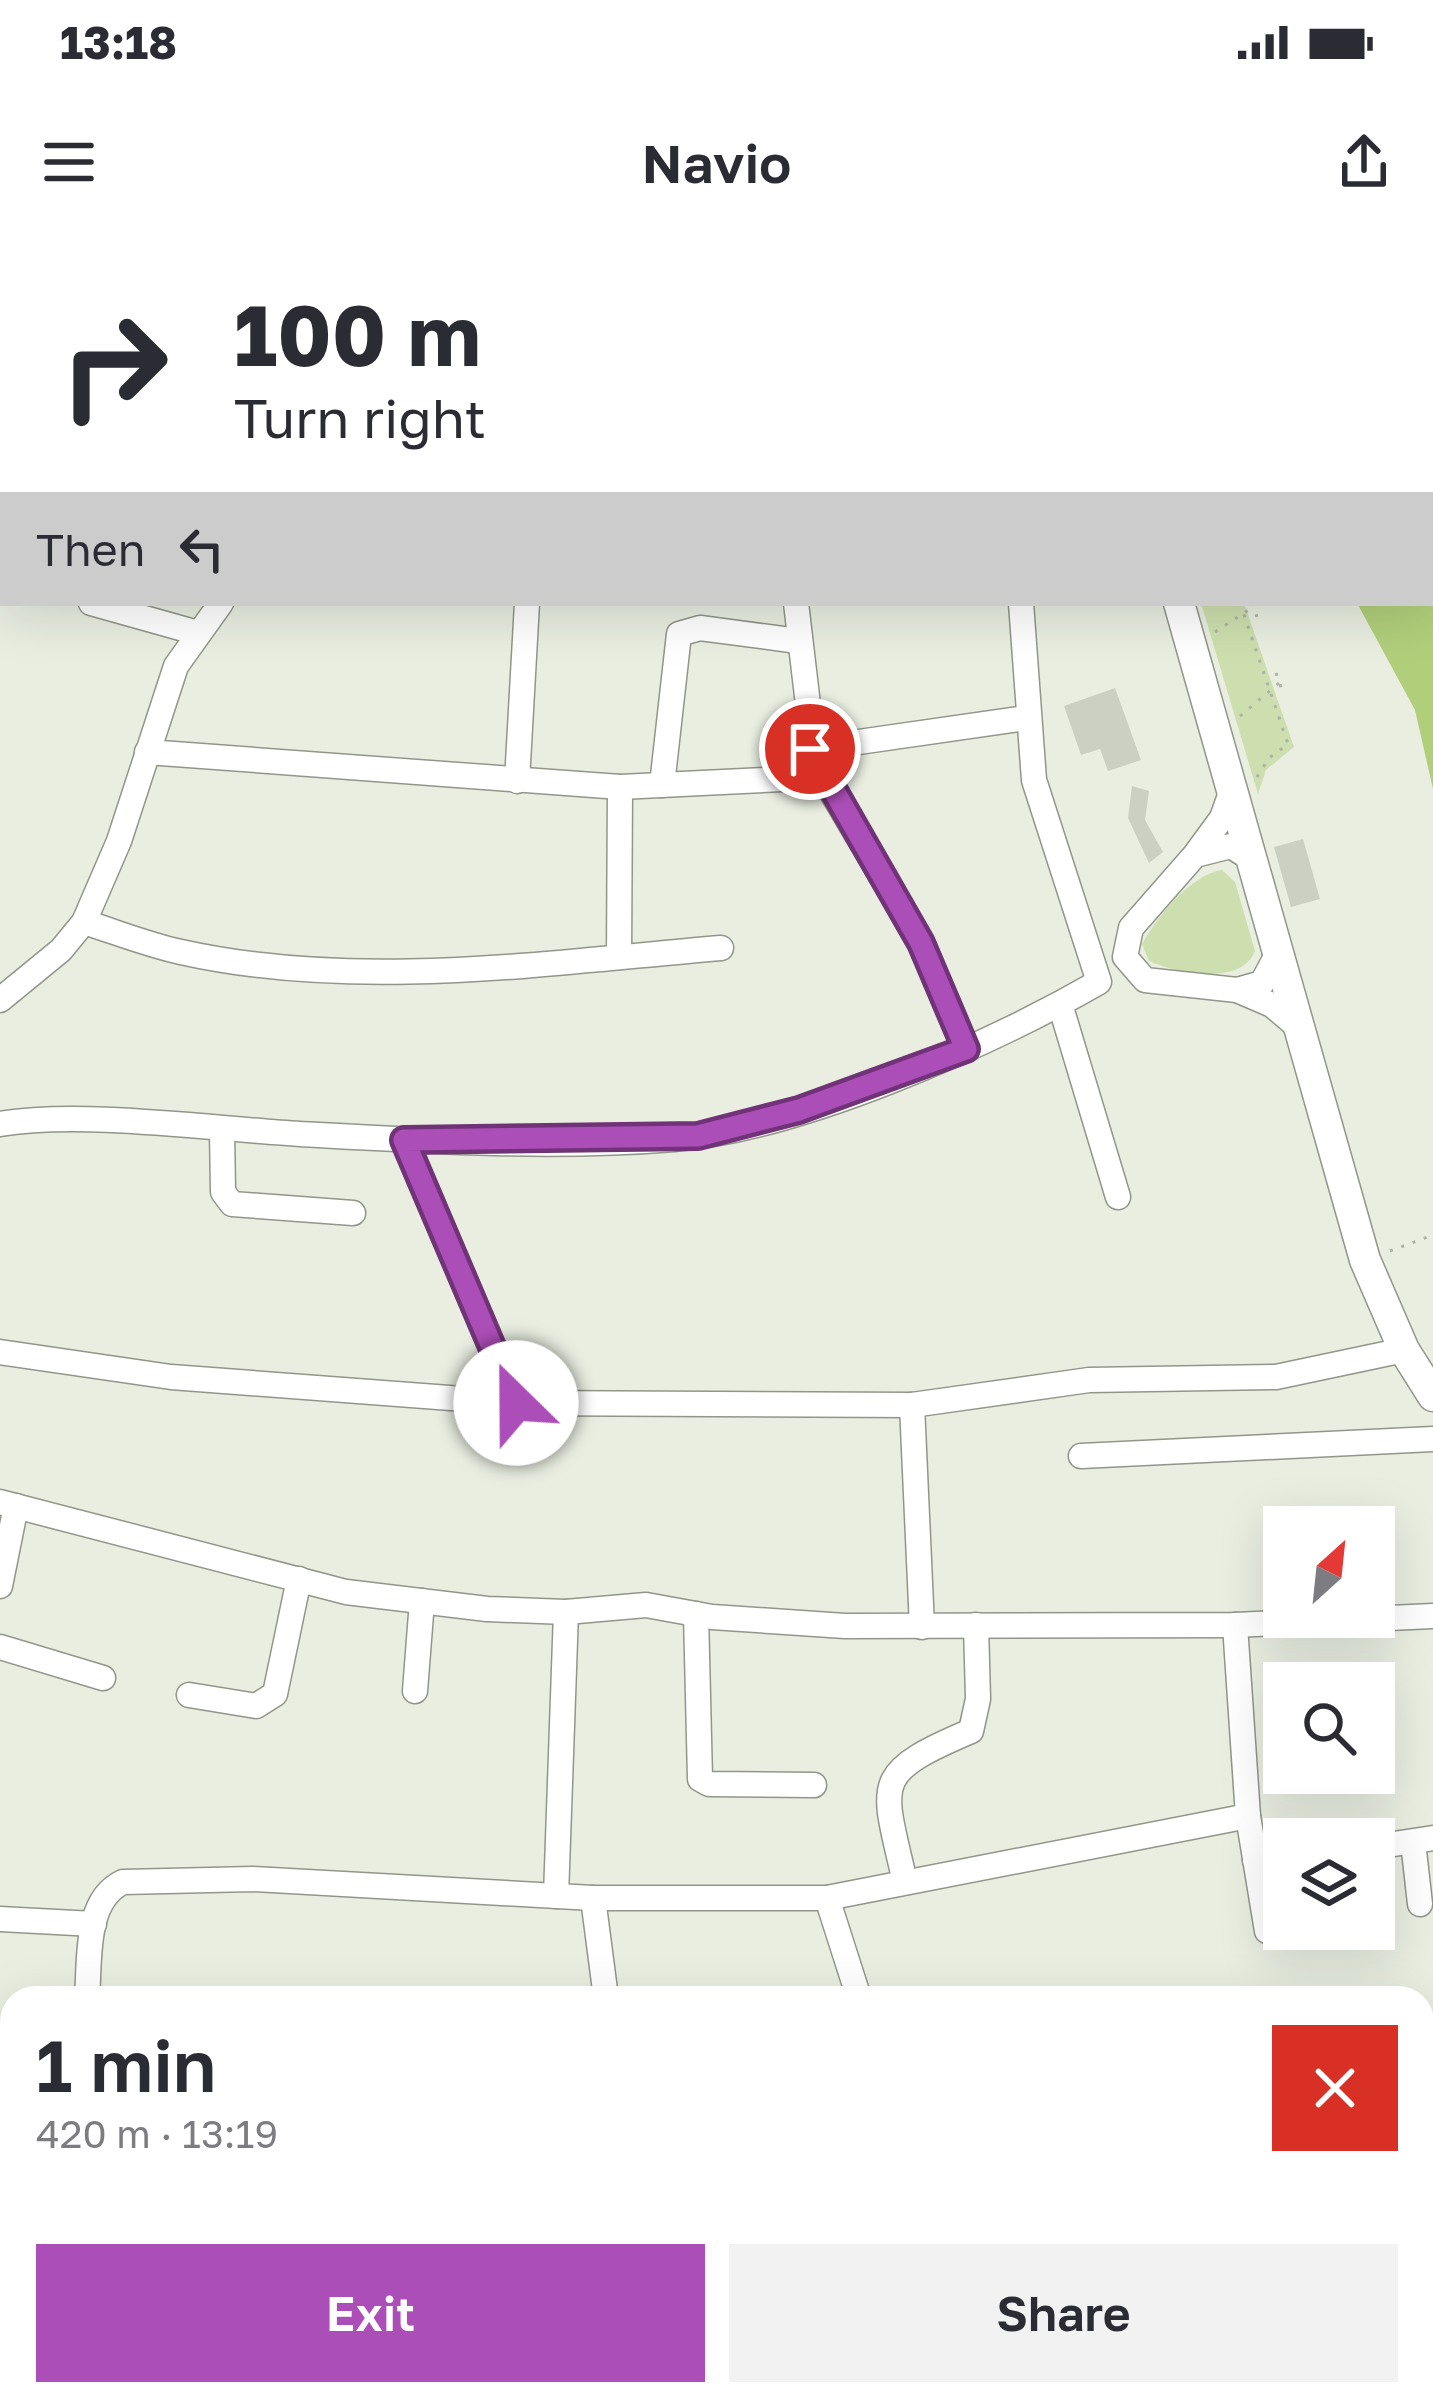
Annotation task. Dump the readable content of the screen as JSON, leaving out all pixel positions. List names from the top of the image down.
{
  "north": "top right",
  "page": {
    "status": "13:18",
    "header": "Navio",
    "turn": ["100 m", "Turn right"],
    "then": "Then",
    "heading": ["1 min", "420 m · 13:19"],
    "buttons": ["Exit", "Share"]
  }
}
